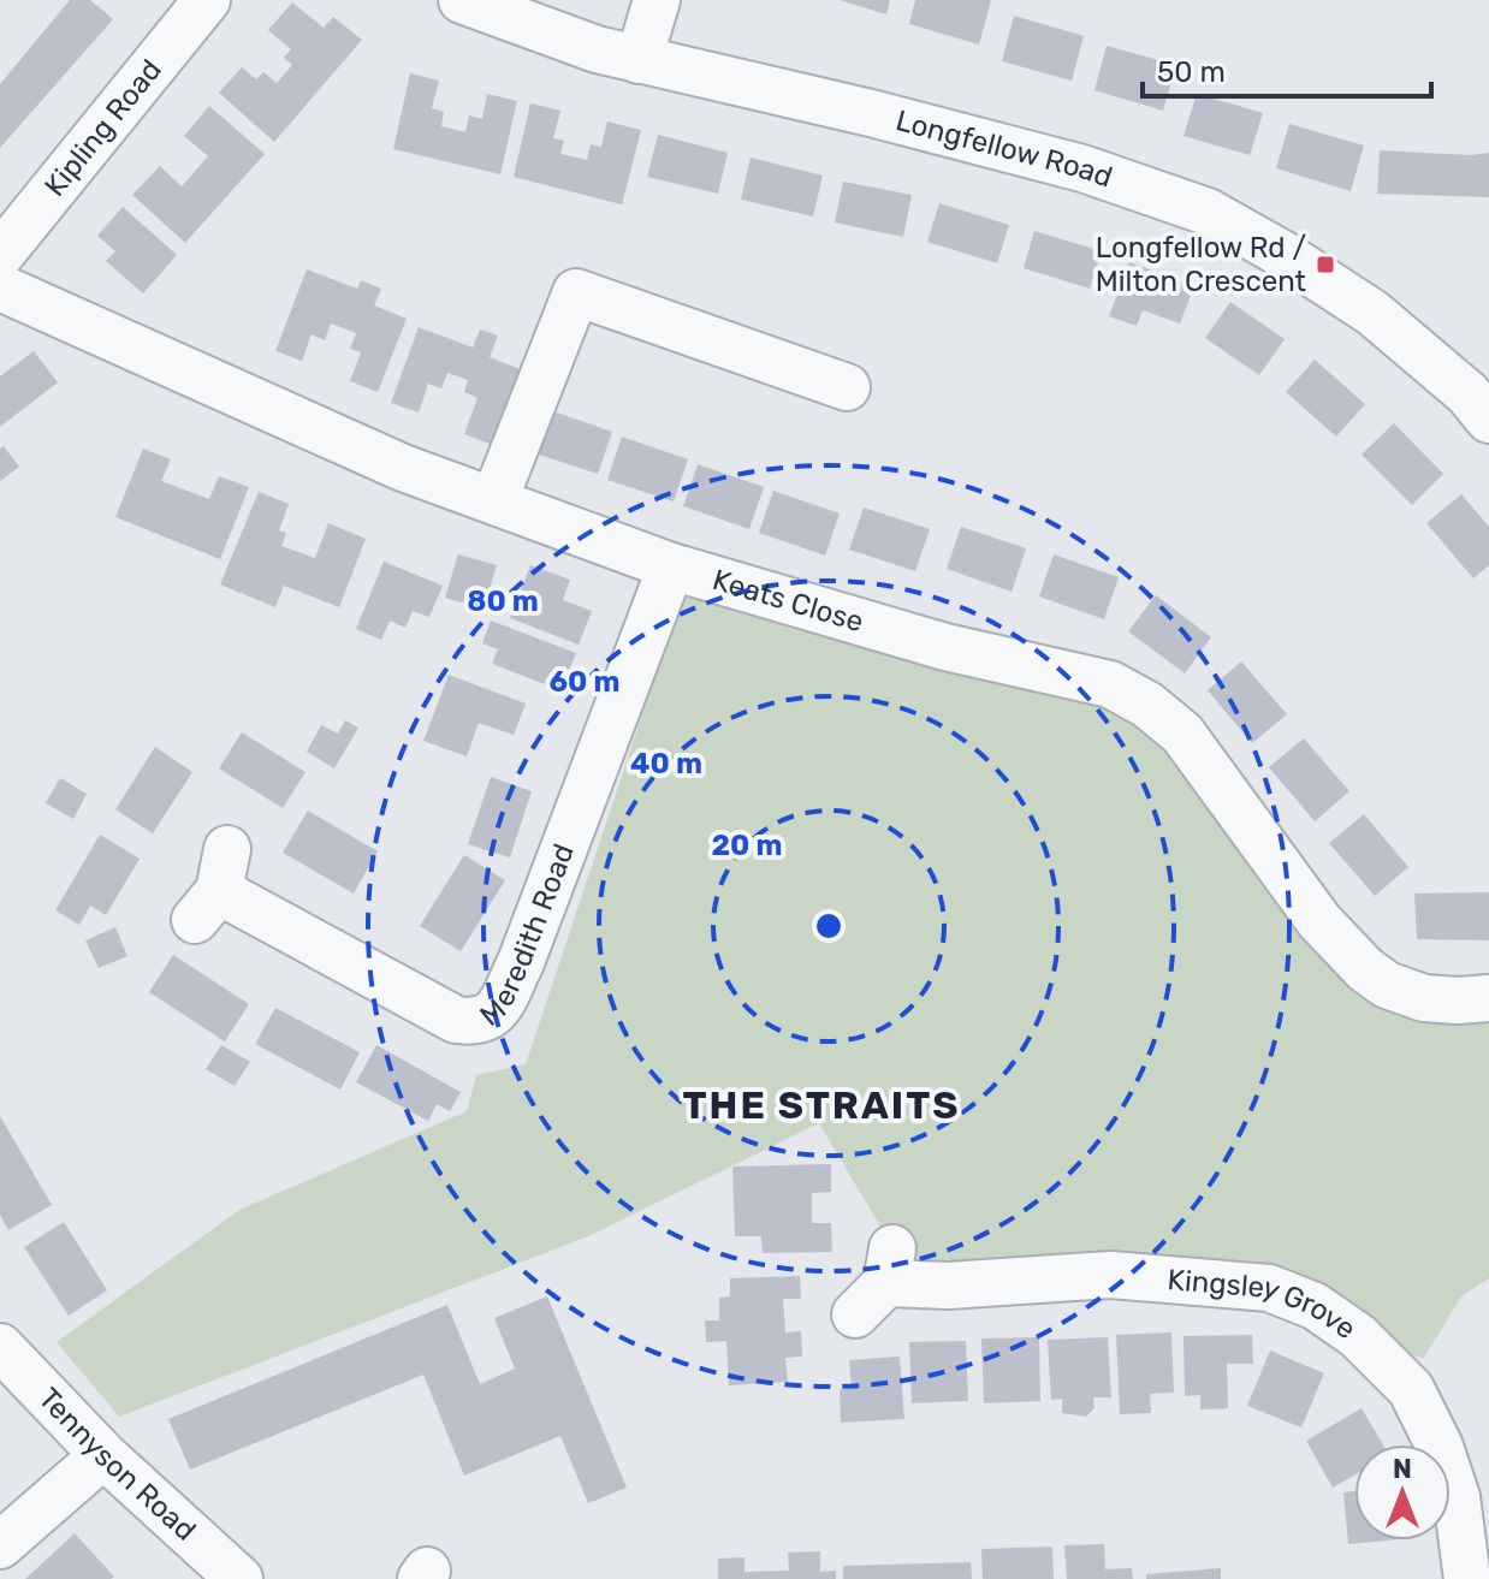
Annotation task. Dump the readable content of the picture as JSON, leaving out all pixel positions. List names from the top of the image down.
{
  "streets": {
    "street": [
      "Kipling Road",
      "Longfellow Road",
      "Keats Close",
      "Meredith Road",
      "Kingsley Grove",
      "Tennyson Road"
    ]
  },
  "crossings": [
    ["Keats Close", "Meredith Road"]
  ],
  "districts": ["THE STRAITS"],
  "places": {
    "transit": ["Longfellow Rd / Milton Crescent"]
  },
  "scale_bar": "50 m",
  "north": "top",
  "rings": [
    "80 m",
    "60 m",
    "40 m",
    "20 m"
  ]
}
